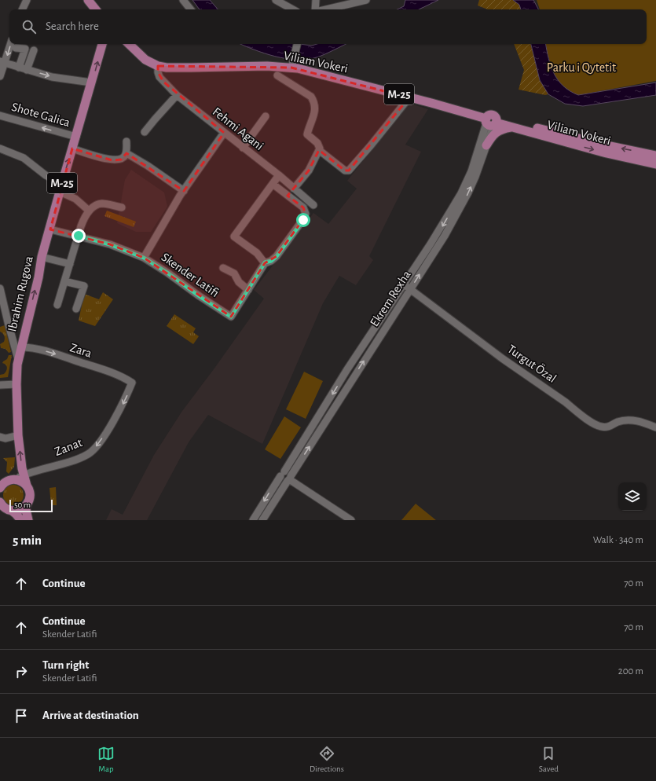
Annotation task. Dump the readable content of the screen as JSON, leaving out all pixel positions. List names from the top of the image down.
{
  "streets": {
    "main road": ["Viliam Vokeri", "M-25", "Ibrahim Rugova"],
    "street": [
      "Shote Galica",
      "Fehmi Agani",
      "Skender Latifi",
      "Ekrem Rexha",
      "Zara",
      "Turgut Özal",
      "Zanat"
    ]
  },
  "crossings": [
    ["Viliam Vokeri", "Fehmi Agani"],
    ["Viliam Vokeri", "Ekrem Rexha"],
    ["M-25", "Ibrahim Rugova"],
    ["Shote Galica", "Ibrahim Rugova"],
    ["Skender Latifi", "Ibrahim Rugova"],
    ["Ibrahim Rugova", "Zara"],
    ["Ibrahim Rugova", "Zanat"],
    ["Ekrem Rexha", "Turgut Özal"],
    ["Zara", "Zanat"]
  ],
  "one_way": ["Ibrahim Rugova", "Zara", "Zanat"],
  "parks": ["Parku i Qytetit"],
  "scale_bar": "50 m",
  "page": {
    "search": "Search here",
    "scale": "50 m",
    "heading": ["5 min", "Walk · 340 m"],
    "list": [
      ["Continue", "70 m"],
      ["Continue", "Skender Latifi", "70 m"],
      ["Turn right", "Skender Latifi", "200 m"],
      "Arrive at destination"
    ],
    "nav": ["Map", "Directions", "Saved"]
  }
}
